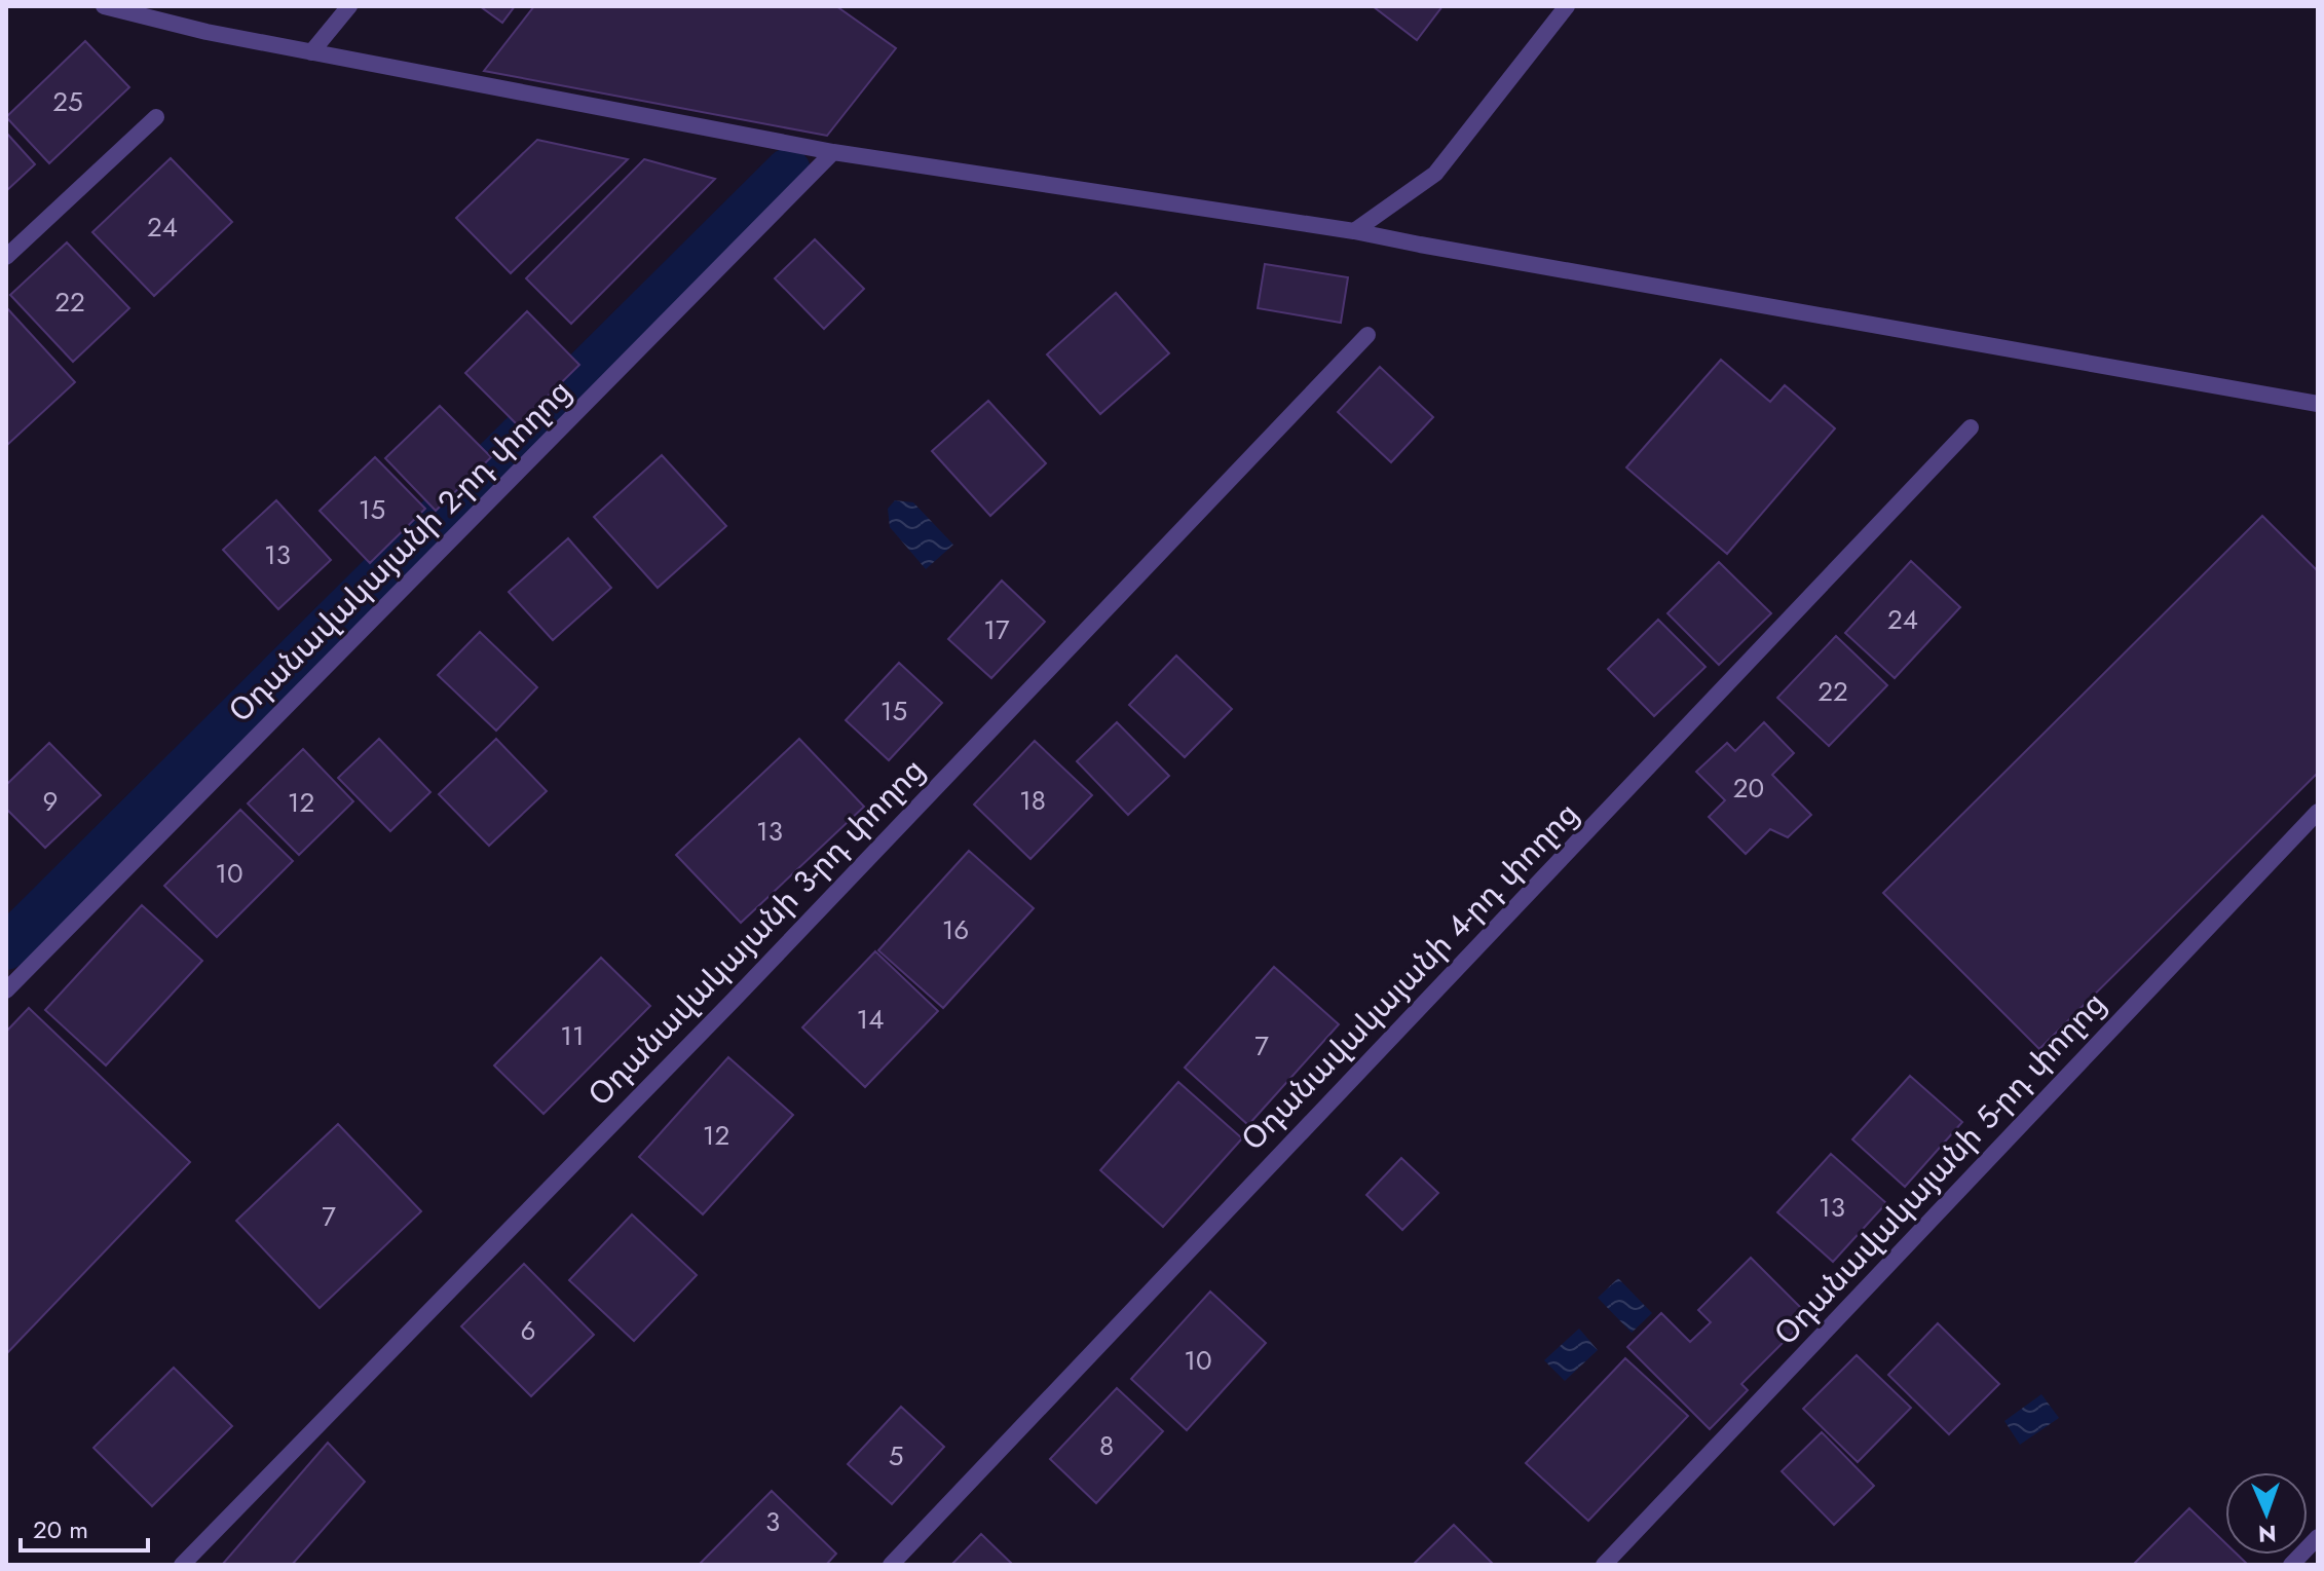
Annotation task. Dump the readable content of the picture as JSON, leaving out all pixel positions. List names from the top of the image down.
{
  "streets": {
    "street": [
      "Օդանավակայանի 2-րդ փողոց",
      "Օդանավակայանի 3-րդ փողոց",
      "Օդանավակայանի 4-րդ փողոց",
      "Օդանավակայանի 5-րդ փողոց"
    ]
  },
  "house_numbers": [
    "25",
    "24",
    "22",
    "15",
    "13",
    "24",
    "17",
    "22",
    "15",
    "20",
    "18",
    "9",
    "12",
    "13",
    "10",
    "16",
    "14",
    "11",
    "7",
    "12",
    "13",
    "7",
    "6",
    "10",
    "8",
    "5",
    "3"
  ],
  "scale_bar": "20 m",
  "north": "bottom"
}
